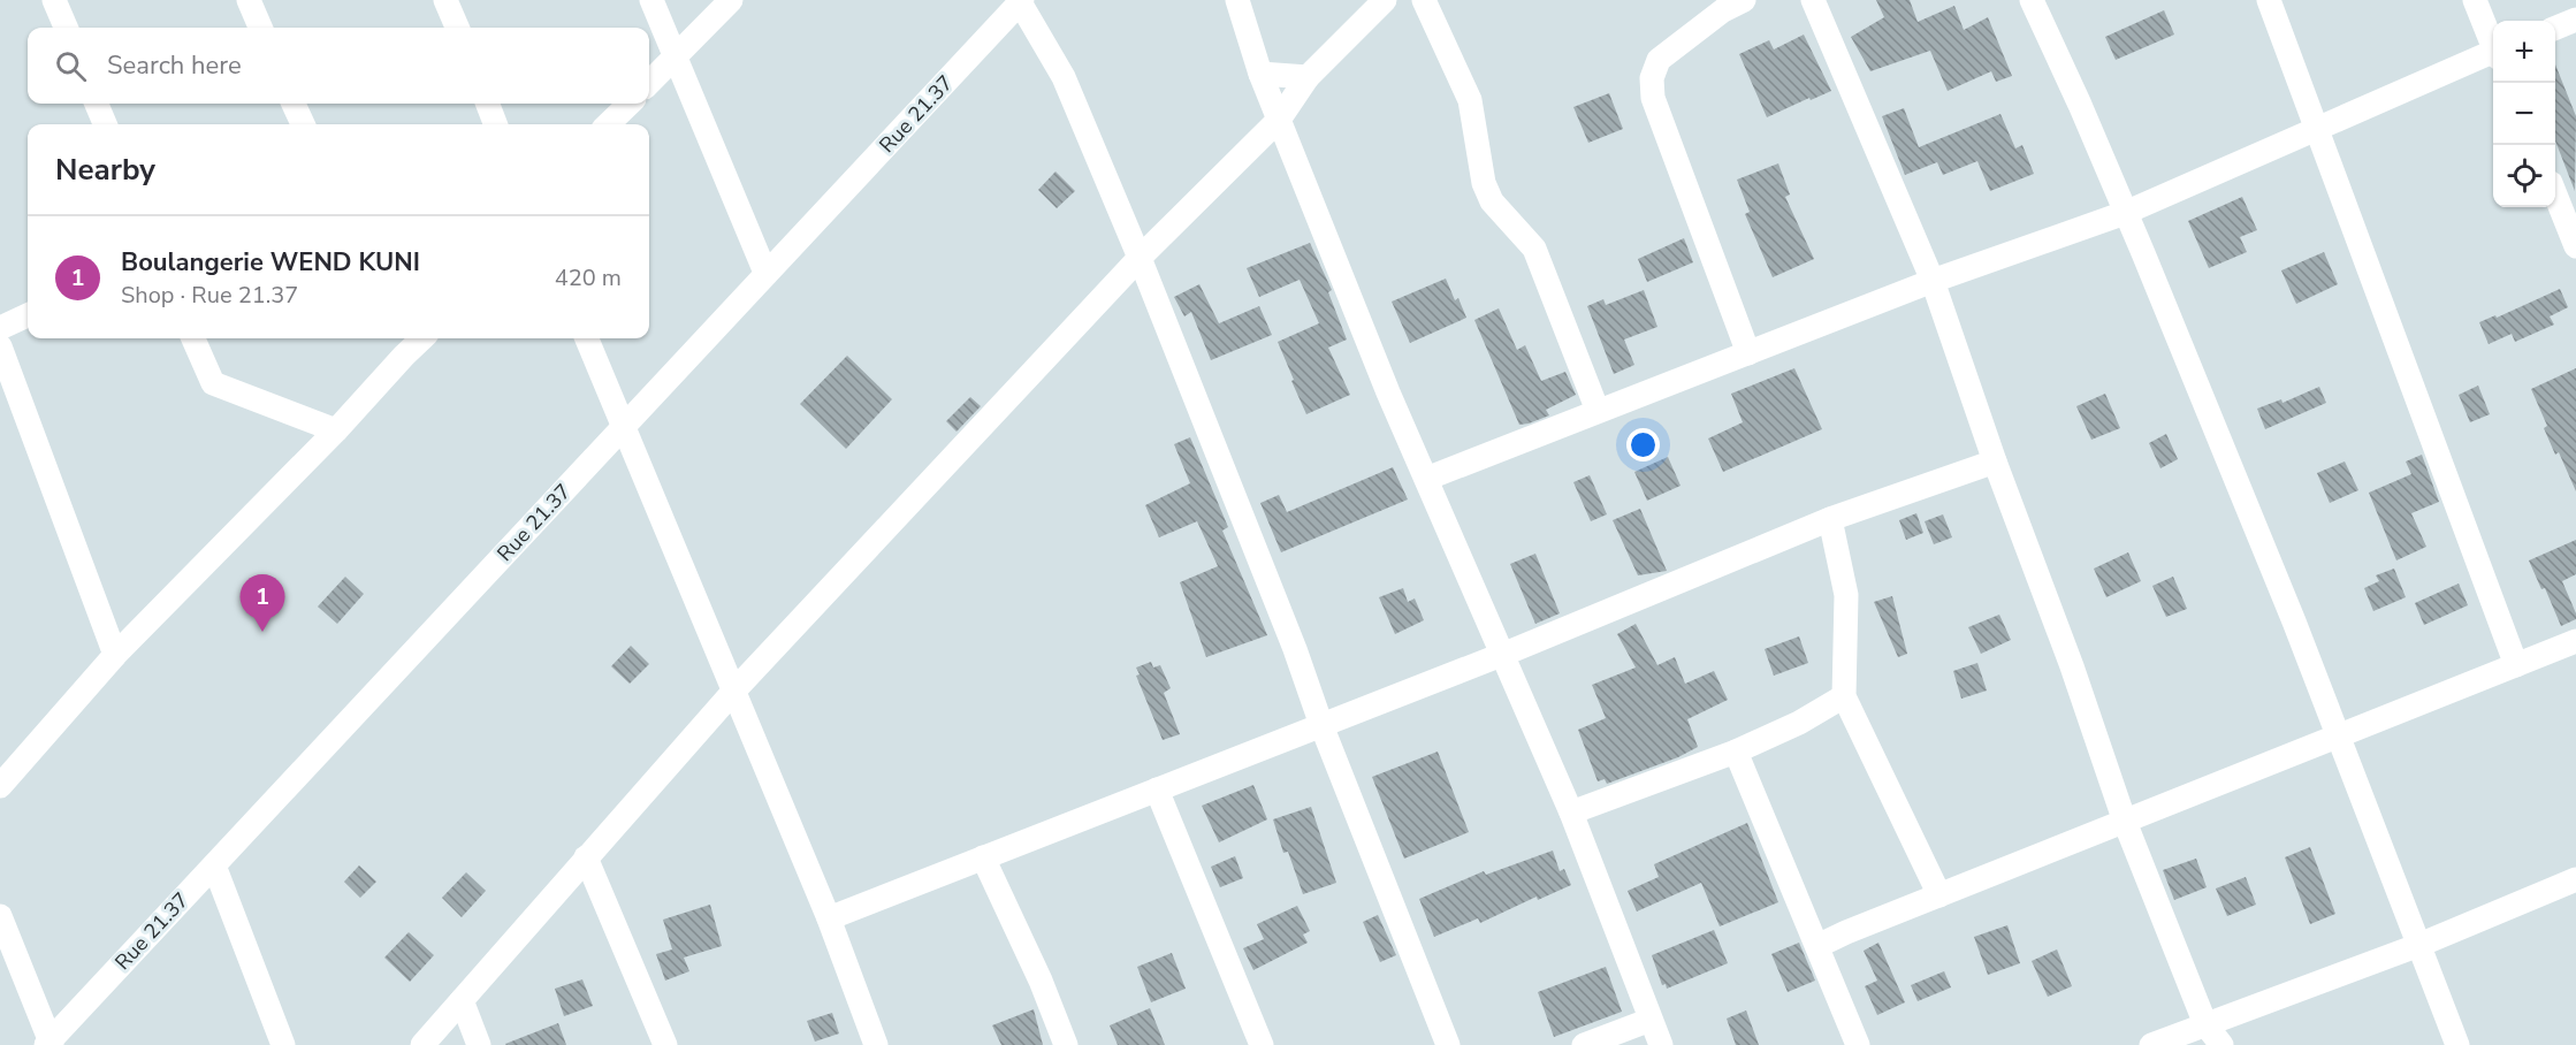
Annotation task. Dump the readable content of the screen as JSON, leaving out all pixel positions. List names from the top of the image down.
{
  "streets": {
    "street": ["Rue 21.37"]
  },
  "page": {
    "map_buttons": ["+", "−"],
    "search": "Search here",
    "heading": "Nearby",
    "list": [
      {
        "mark": "1",
        "name": "Boulangerie WEND KUNI",
        "note": "Shop · Rue 21.37",
        "value": "420 m"
      }
    ],
    "pins": "1"
  }
}
